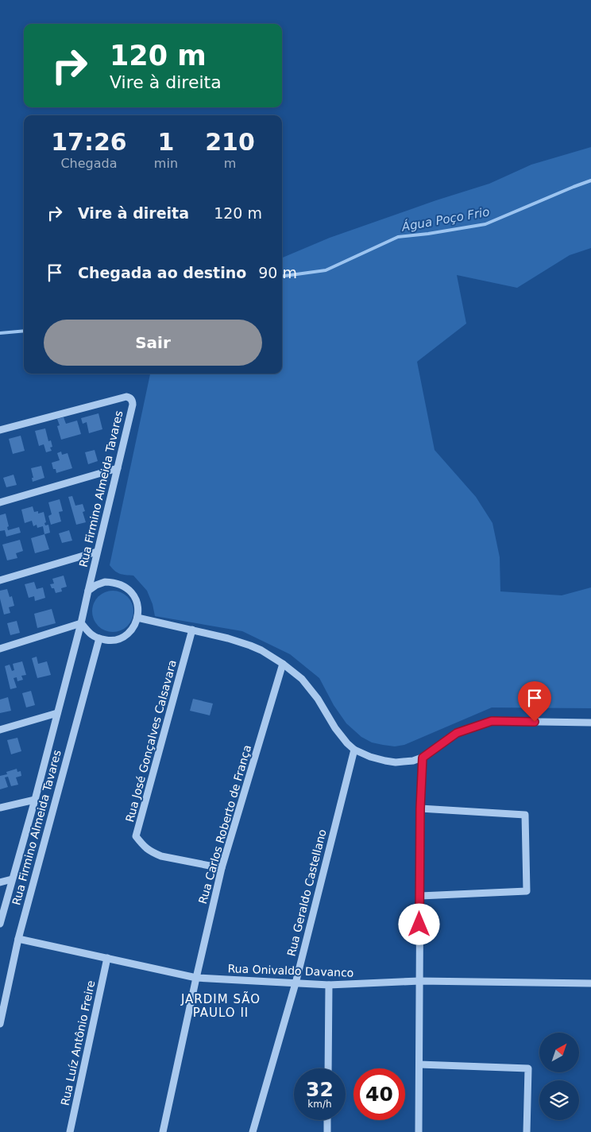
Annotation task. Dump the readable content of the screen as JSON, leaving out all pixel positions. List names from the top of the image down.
{
  "streets": {
    "street": [
      "Rua Firmino Almeida Tavares",
      "Rua José Gonçalves Calsavara",
      "Rua Carlos Roberto de França",
      "Rua Geraldo Castellano",
      "Rua Onivaldo Davanco",
      "Rua Luíz Antônio Freire"
    ]
  },
  "crossings": [
    ["Rua Firmino Almeida Tavares", "Rua Onivaldo Davanco"],
    ["Rua José Gonçalves Calsavara", "Rua Carlos Roberto de França"],
    ["Rua Carlos Roberto de França", "Rua Onivaldo Davanco"],
    ["Rua Geraldo Castellano", "Rua Onivaldo Davanco"],
    ["Rua Onivaldo Davanco", "Rua Luíz Antônio Freire"]
  ],
  "districts": ["JARDIM SÃO PAULO II"],
  "water": ["Água Poço Frio"],
  "north": "top right",
  "page": {
    "turn": ["120 m", "Vire à direita"],
    "eta": [
      "17:26",
      "Chegada",
      "1",
      "min",
      "210",
      "m"
    ],
    "list": [
      {
        "name": "Vire à direita",
        "value": "120 m"
      },
      {
        "name": "Chegada ao destino",
        "value": "90 m"
      }
    ],
    "buttons": "Sair",
    "speed": "32 km/h",
    "limit": "40"
  }
}
